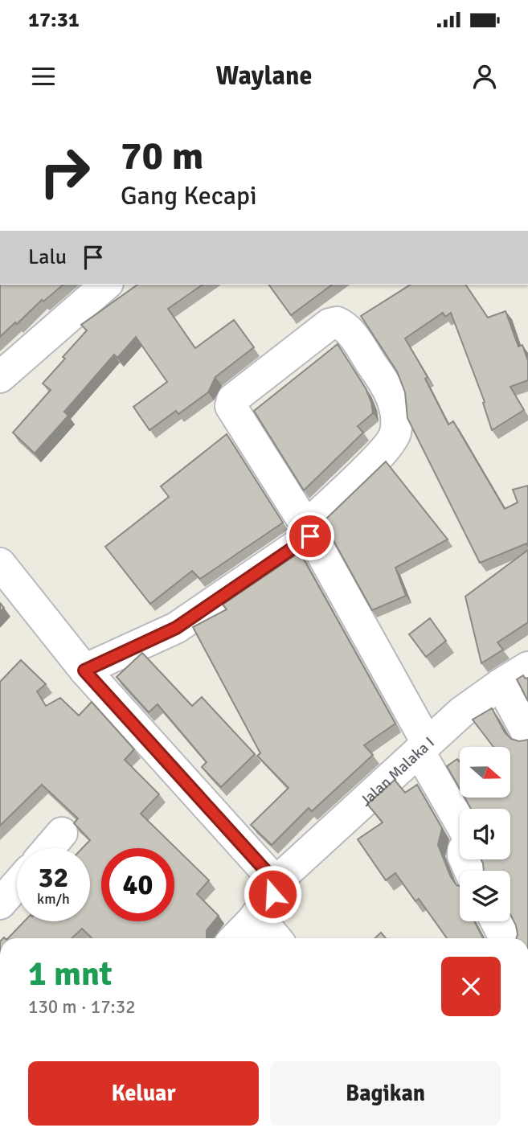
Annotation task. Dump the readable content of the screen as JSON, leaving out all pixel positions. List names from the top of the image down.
{
  "streets": {
    "street": ["Jalan Malaka I"]
  },
  "north": "right",
  "page": {
    "status": "17:31",
    "header": "Waylane",
    "turn": ["70 m", "Gang Kecapi"],
    "then": "Lalu",
    "speed": "32 km/h",
    "limit": "40",
    "heading": ["1 mnt", "130 m · 17:32"],
    "buttons": ["Keluar", "Bagikan"]
  }
}
